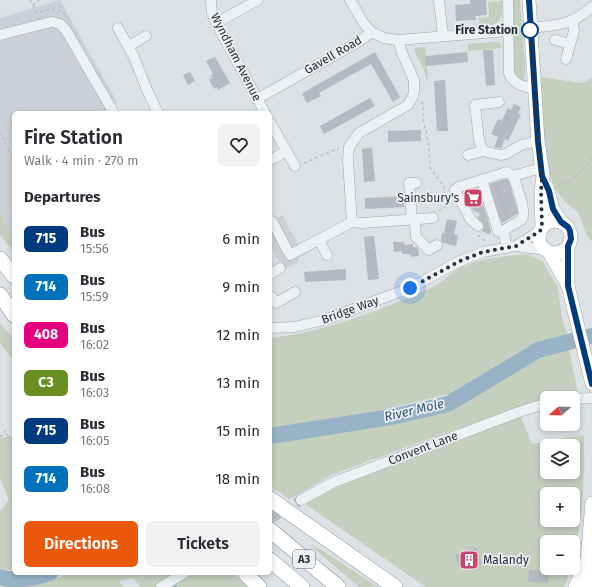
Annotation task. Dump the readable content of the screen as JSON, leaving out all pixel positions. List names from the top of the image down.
{
  "streets": {
    "highway": ["A3"],
    "street": [
      "Gavell Road",
      "Wyndham Avenue",
      "Bridge Way",
      "Convent Lane"
    ]
  },
  "crossings": [
    ["Gavell Road", "Wyndham Avenue"]
  ],
  "water": ["River Mole"],
  "places": {
    "other": ["Fire Station"],
    "supermarket": ["Sainsbury's"],
    "building": ["Malandy"]
  },
  "lines": ["bus line 715"],
  "north": "left",
  "page": {
    "heading": [
      ["Fire Station", "Walk · 4 min · 270 m"],
      "Departures"
    ],
    "list": [
      {
        "mark": "715",
        "name": "Bus",
        "note": "15:56",
        "value": "6 min"
      },
      {
        "mark": "714",
        "name": "Bus",
        "note": "15:59",
        "value": "9 min"
      },
      {
        "mark": "408",
        "name": "Bus",
        "note": "16:02",
        "value": "12 min"
      },
      {
        "mark": "C3",
        "name": "Bus",
        "note": "16:03",
        "value": "13 min"
      },
      {
        "mark": "715",
        "name": "Bus",
        "note": "16:05",
        "value": "15 min"
      },
      {
        "mark": "714",
        "name": "Bus",
        "note": "16:08",
        "value": "18 min"
      }
    ],
    "map_buttons": ["+", "−"],
    "buttons": ["Directions", "Tickets"]
  }
}
